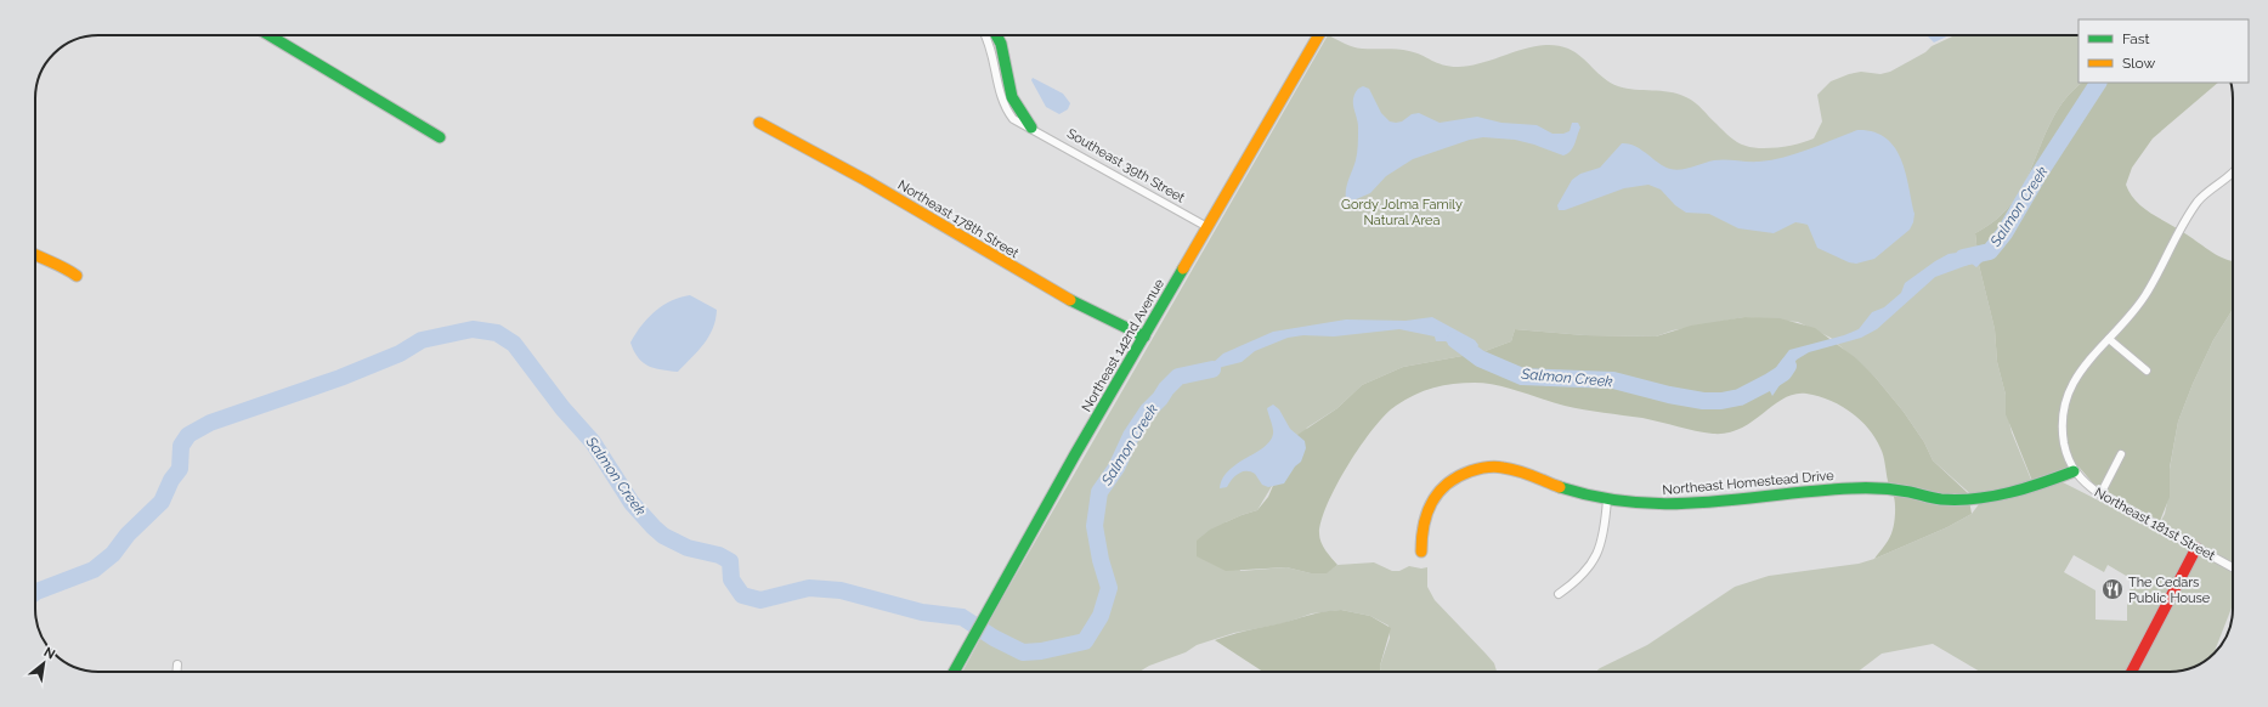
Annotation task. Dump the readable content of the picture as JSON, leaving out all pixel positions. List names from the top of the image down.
{
  "streets": {
    "street": [
      "Southeast 39th Street",
      "Northeast 178th Street",
      "Northeast 142nd Avenue",
      "Northeast Homestead Drive",
      "Northeast 181st Street"
    ]
  },
  "crossings": [
    ["Southeast 39th Street", "Northeast 142nd Avenue"],
    ["Northeast 178th Street", "Northeast 142nd Avenue"],
    ["Northeast Homestead Drive", "Northeast 181st Street"]
  ],
  "water": ["Salmon Creek"],
  "parks": ["Gordy Jolma Family Natural Area"],
  "places": {
    "restaurant": ["The Cedars Public House"]
  },
  "legend": ["Fast", "Slow"],
  "north": "top right"
}
